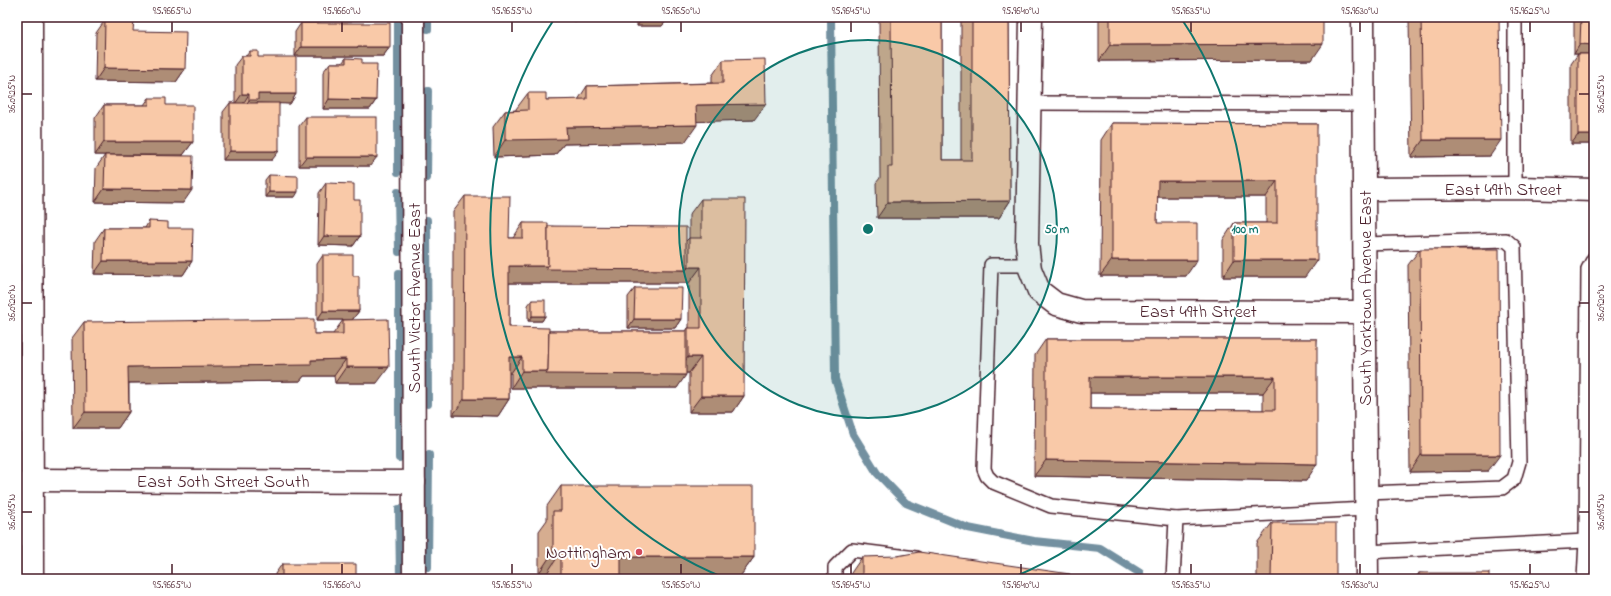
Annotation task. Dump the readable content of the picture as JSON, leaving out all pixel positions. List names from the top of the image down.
{
  "streets": {
    "street": [
      "East 49th Street",
      "South Victor Avenue East",
      "South Yorktown Avenue East",
      "East 50th Street South"
    ]
  },
  "crossings": [
    ["East 49th Street", "South Yorktown Avenue East"],
    ["South Victor Avenue East", "East 50th Street South"]
  ],
  "places": ["Nottingham"],
  "coordinates": [
    "95.9665°W",
    "95.9660°W",
    "95.9655°W",
    "95.9650°W",
    "95.9645°W",
    "95.9640°W",
    "95.9635°W",
    "95.9630°W",
    "95.9625°W",
    "36.0925°N",
    "36.0920°N",
    "36.0915°N"
  ],
  "rings": ["50 m", "100 m"]
}
